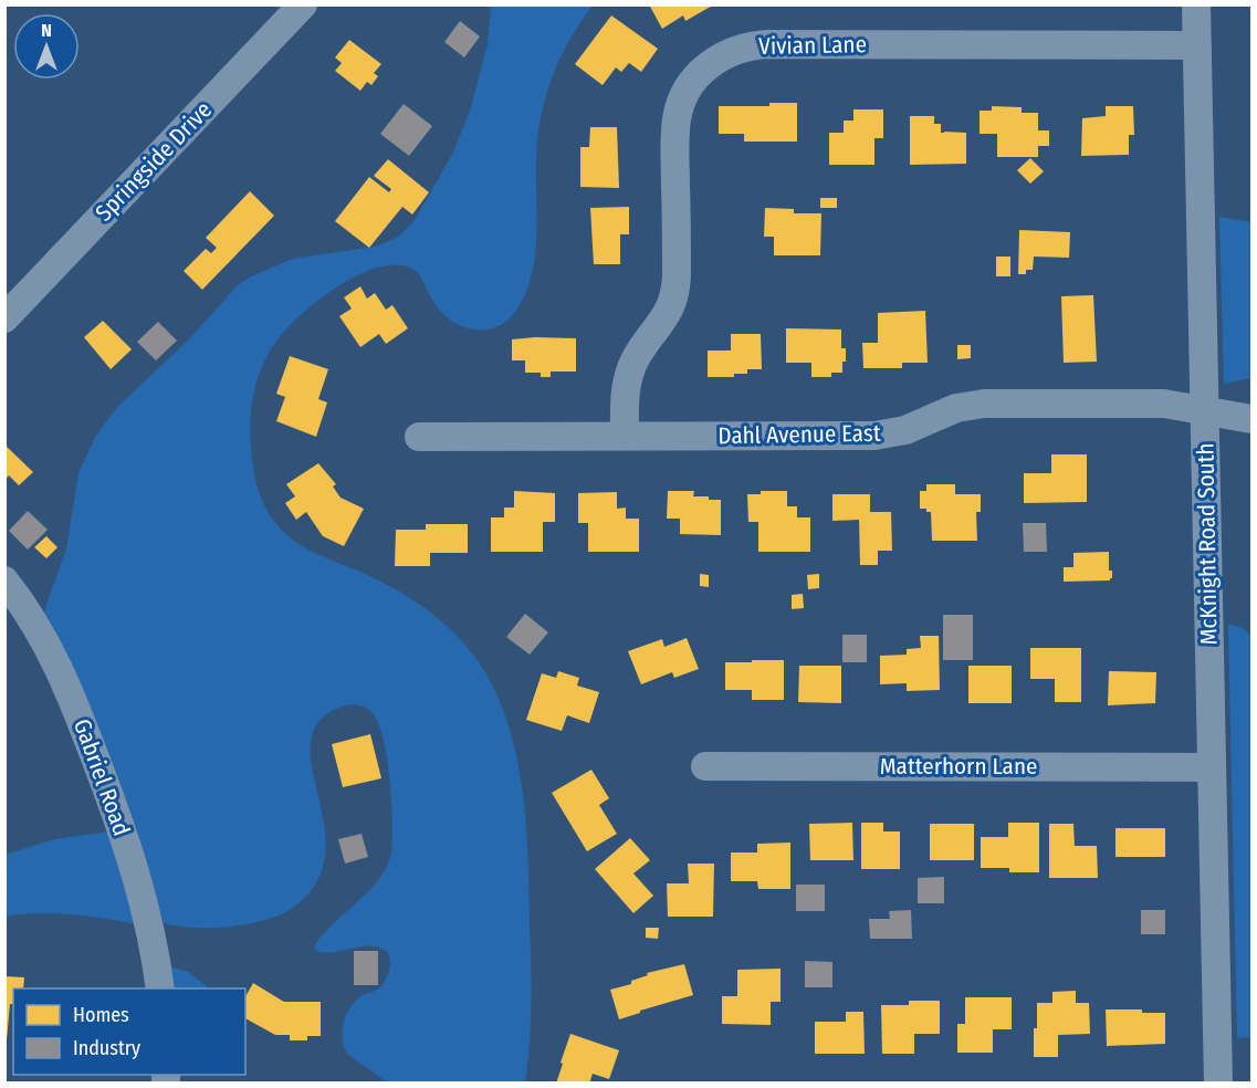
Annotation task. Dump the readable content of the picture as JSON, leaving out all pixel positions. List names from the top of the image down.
{
  "streets": {
    "street": [
      "Vivian Lane",
      "Springside Drive",
      "Dahl Avenue East",
      "McKnight Road South",
      "Matterhorn Lane",
      "Gabriel Road"
    ]
  },
  "crossings": [
    ["Vivian Lane", "Dahl Avenue East"],
    ["Vivian Lane", "McKnight Road South"],
    ["Dahl Avenue East", "McKnight Road South"],
    ["McKnight Road South", "Matterhorn Lane"]
  ],
  "legend": ["Homes", "Industry"],
  "north": "top"
}
